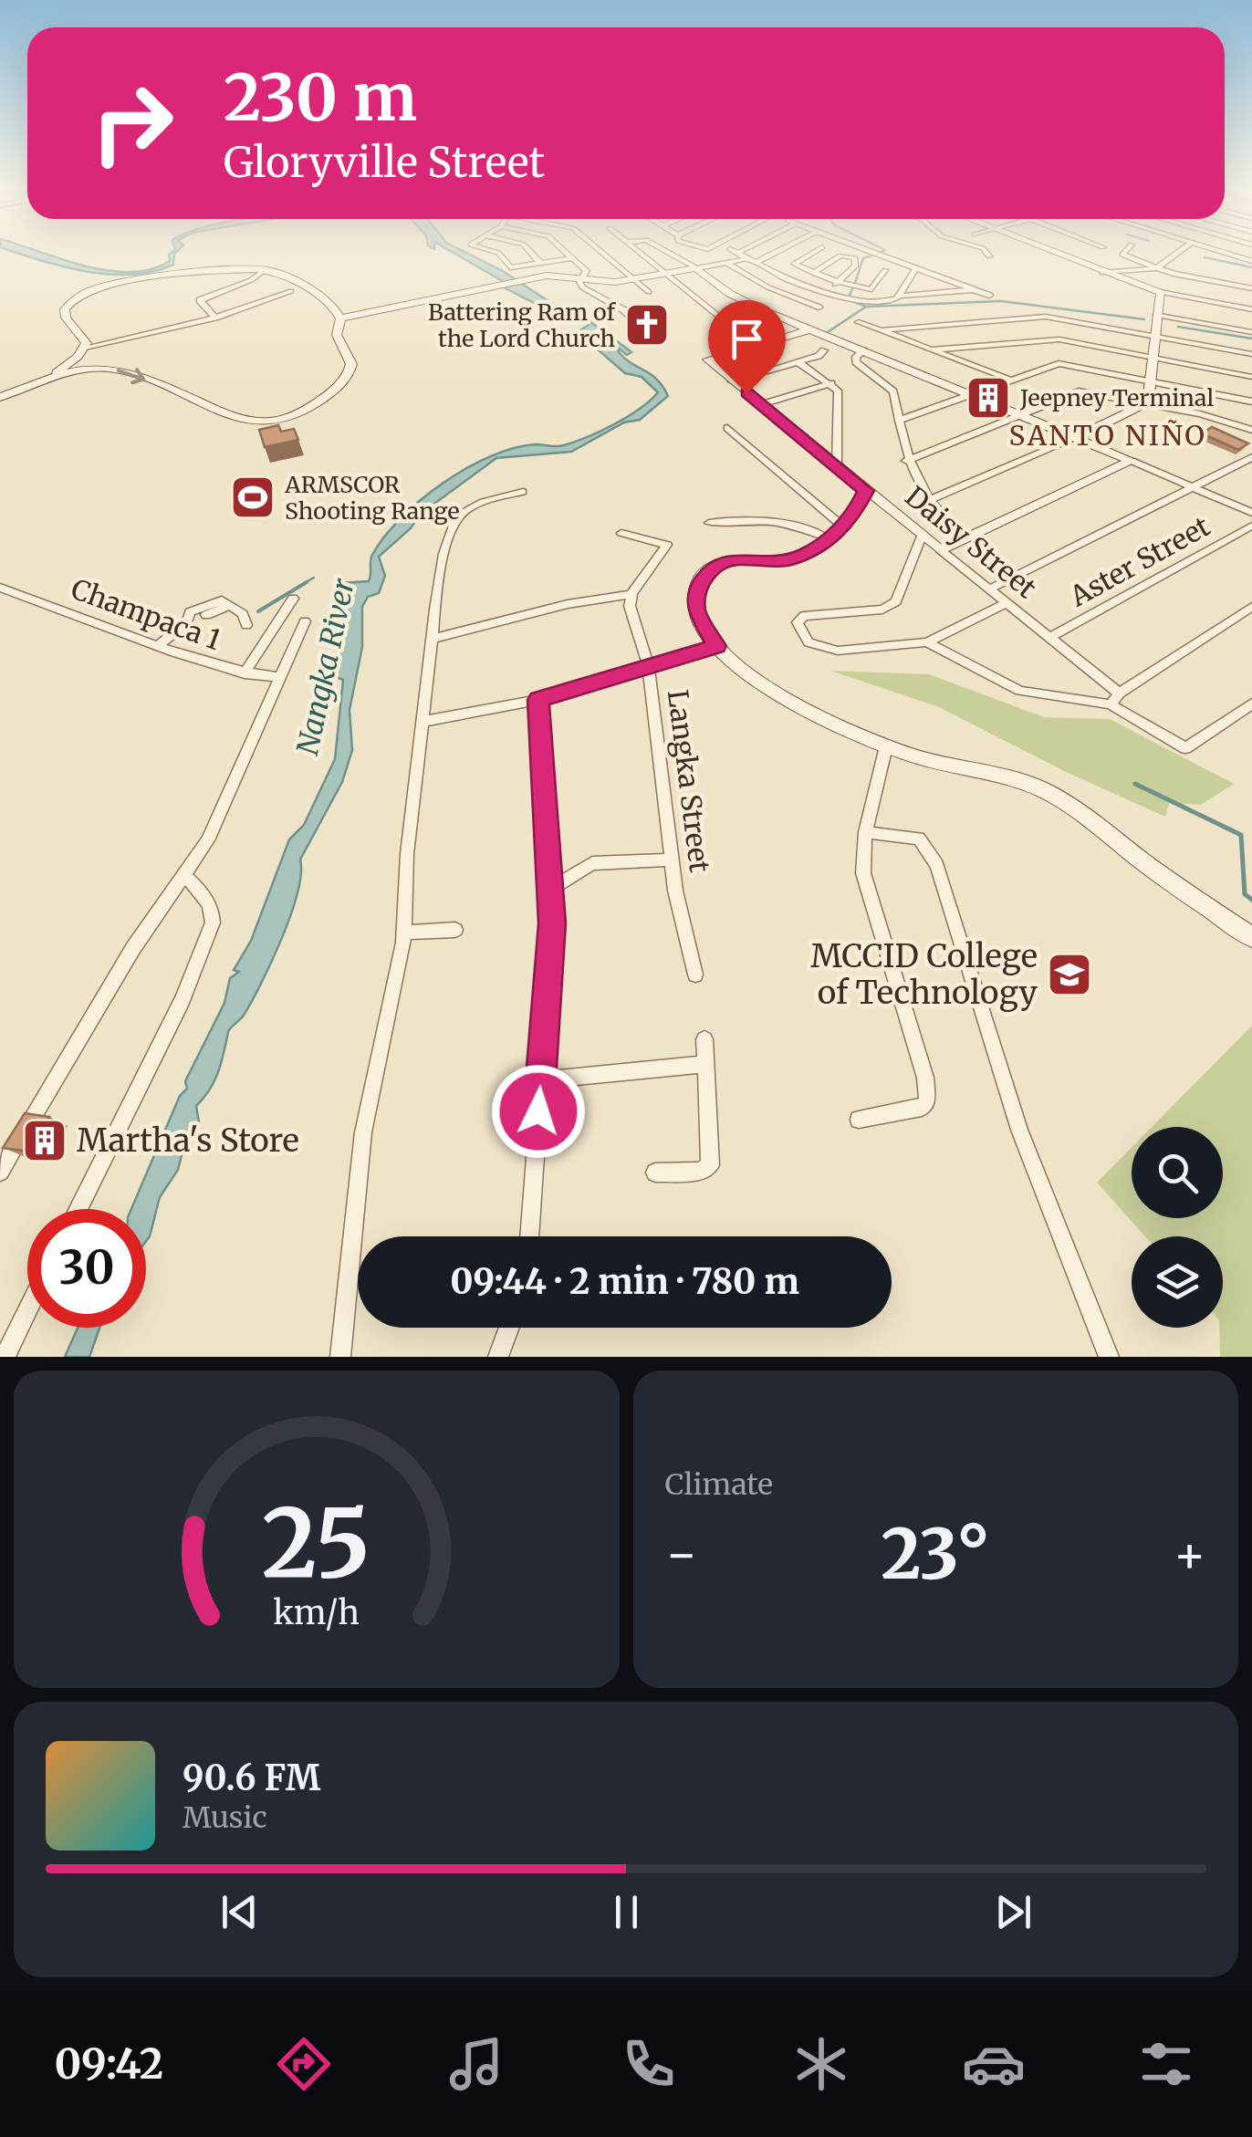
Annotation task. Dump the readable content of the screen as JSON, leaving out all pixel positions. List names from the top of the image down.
{
  "streets": {
    "main road": ["Daisy Street"],
    "street": ["Aster Street", "Champaca 1", "Langka Street"]
  },
  "crossings": [
    ["Daisy Street", "Aster Street"]
  ],
  "districts": ["SANTO NIÑO"],
  "water": ["Nangka River"],
  "places": {
    "church": ["Battering Ram of the Lord Church"],
    "building": ["Jeepney Terminal", "Martha's Store"],
    "sports": ["ARMSCOR Shooting Range"],
    "school or university": ["MCCID College of Technology"]
  },
  "page": {
    "turn": ["230 m", "Gloryville Street"],
    "limit": "30",
    "trip": "09:44 · 2 min · 780 m",
    "tile": "Climate",
    "heat": ["−", "23°", "+"],
    "song": ["90.6 FM", "Music"],
    "tabs": "09:42",
    "gauge": ["25", "km/h"]
  }
}
